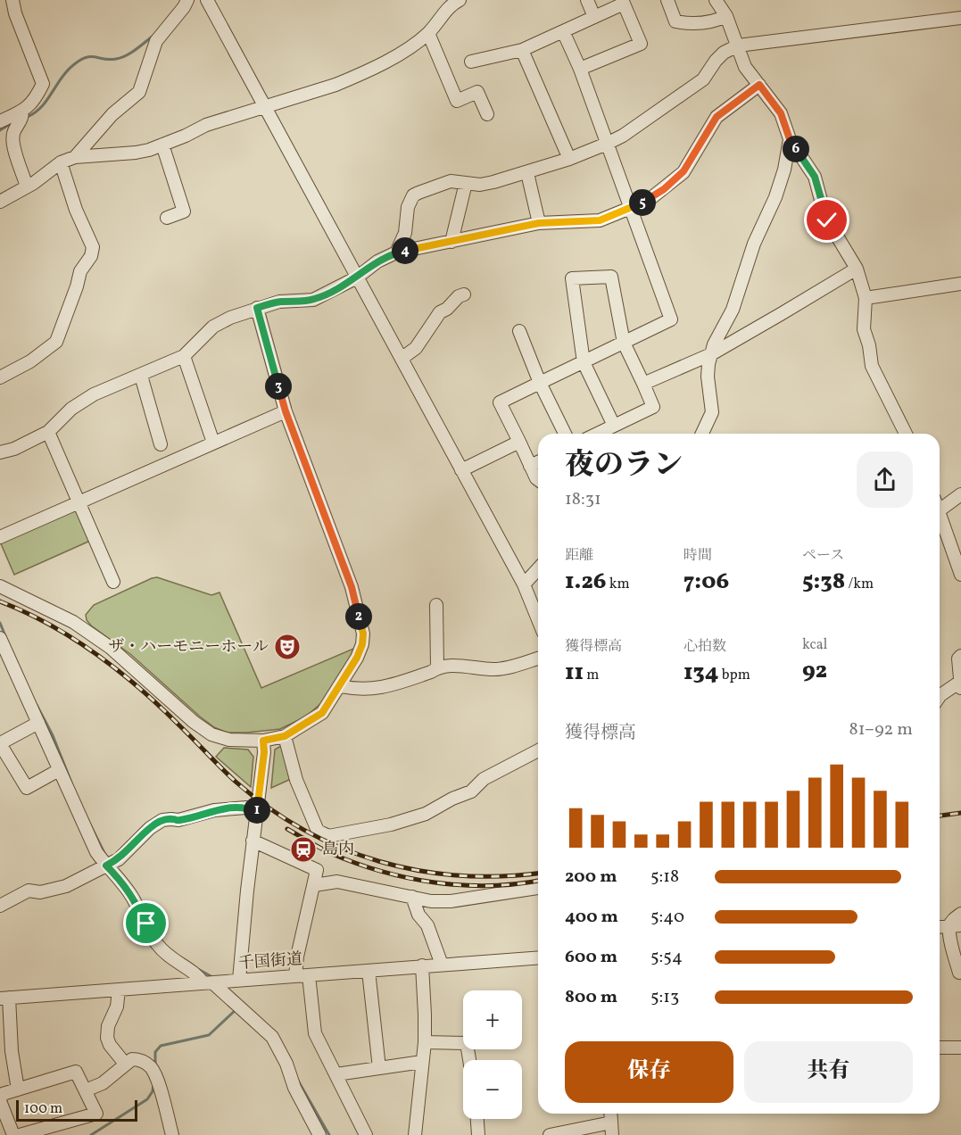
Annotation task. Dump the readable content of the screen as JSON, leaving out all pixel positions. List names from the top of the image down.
{
  "streets": {
    "street": ["千国街道"]
  },
  "places": {
    "theatre": ["ザ・ハーモニーホール"],
    "station": ["島内"]
  },
  "scale_bar": "100 m",
  "page": {
    "pins": [
      "6",
      "5",
      "4",
      "3",
      "2",
      "1"
    ],
    "heading": ["夜のラン", "18:31"],
    "stats": [
      ["距離", "1.26 km"],
      ["時間", "7:06"],
      ["ペース", "5:38 /km"],
      ["獲得標高", "11 m"],
      ["心拍数", "134 bpm"],
      ["kcal", "92"]
    ],
    "chart": ["獲得標高", "81–92 m"],
    "list": [
      {
        "name": "200 m",
        "note": "5:18"
      },
      {
        "name": "400 m",
        "note": "5:40"
      },
      {
        "name": "600 m",
        "note": "5:54"
      },
      {
        "name": "800 m",
        "note": "5:13"
      }
    ],
    "map_buttons": ["+", "−"],
    "buttons": ["保存", "共有"],
    "scale": "100 m"
  }
}
